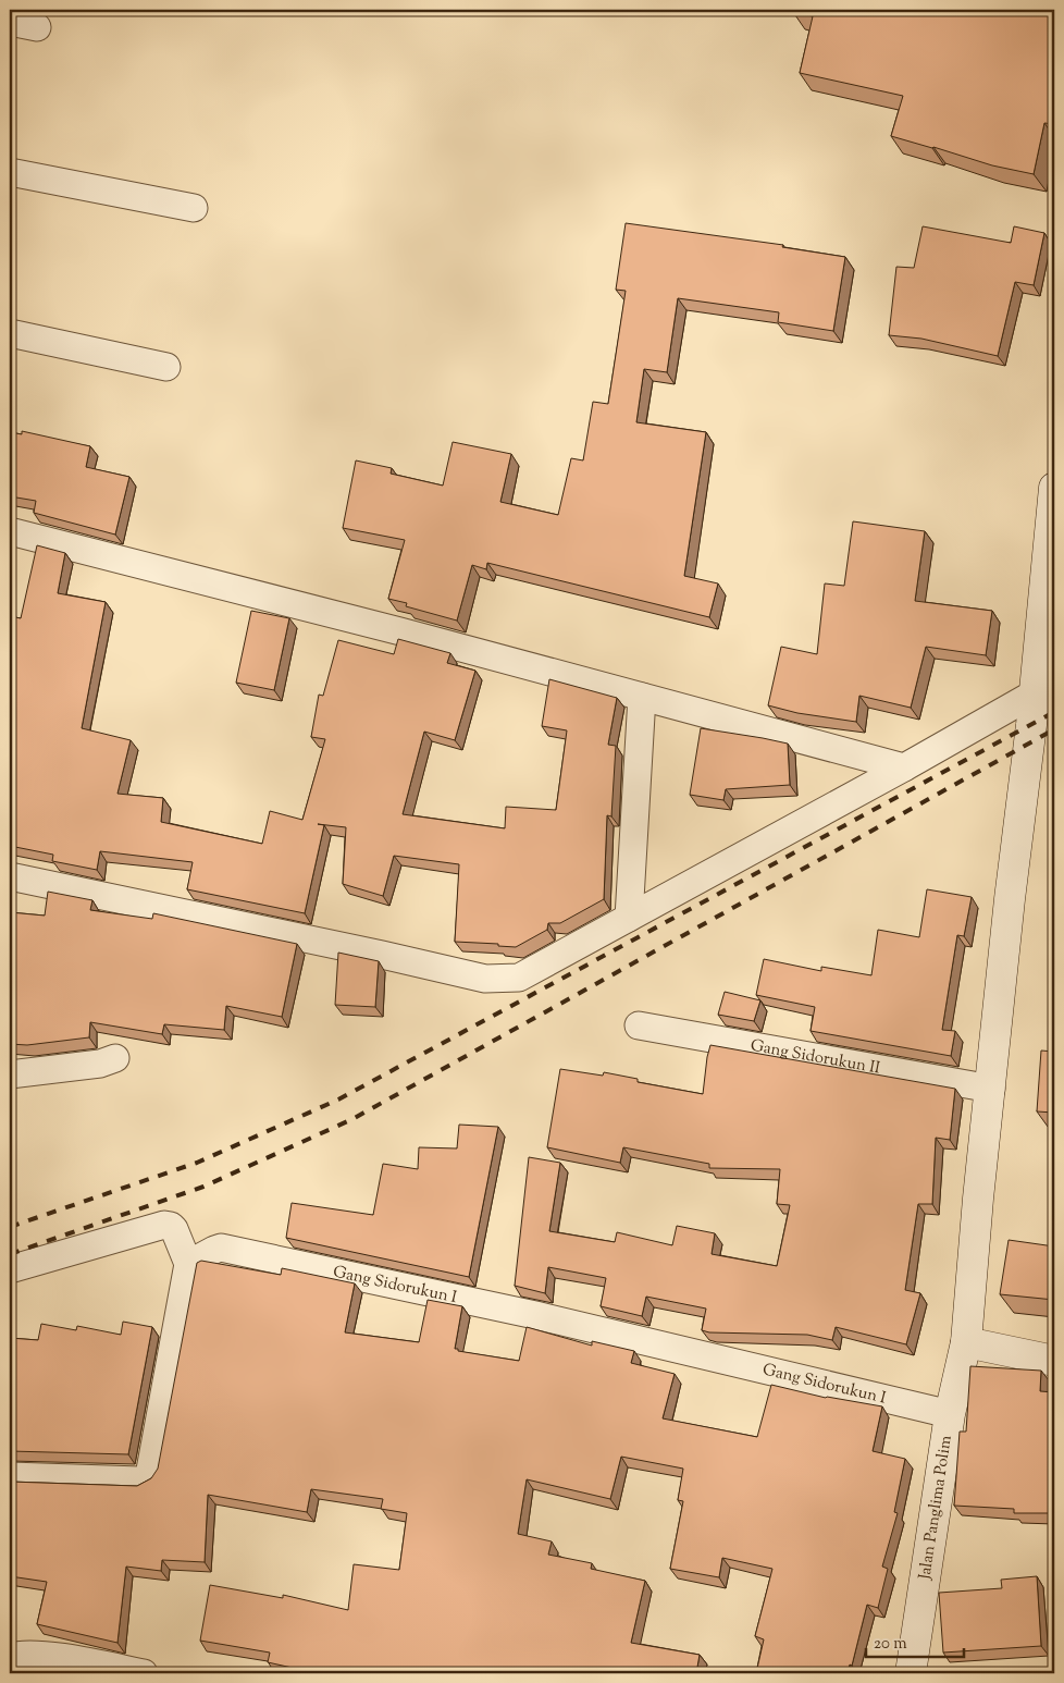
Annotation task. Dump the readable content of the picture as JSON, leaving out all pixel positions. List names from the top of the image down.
{
  "streets": {
    "main road": ["Jalan Panglima Polim"],
    "street": ["Gang Sidorukun II", "Gang Sidorukun I"]
  },
  "crossings": [
    ["Gang Sidorukun II", "Jalan Panglima Polim"],
    ["Gang Sidorukun I", "Jalan Panglima Polim"]
  ],
  "scale_bar": "20 m"
}
